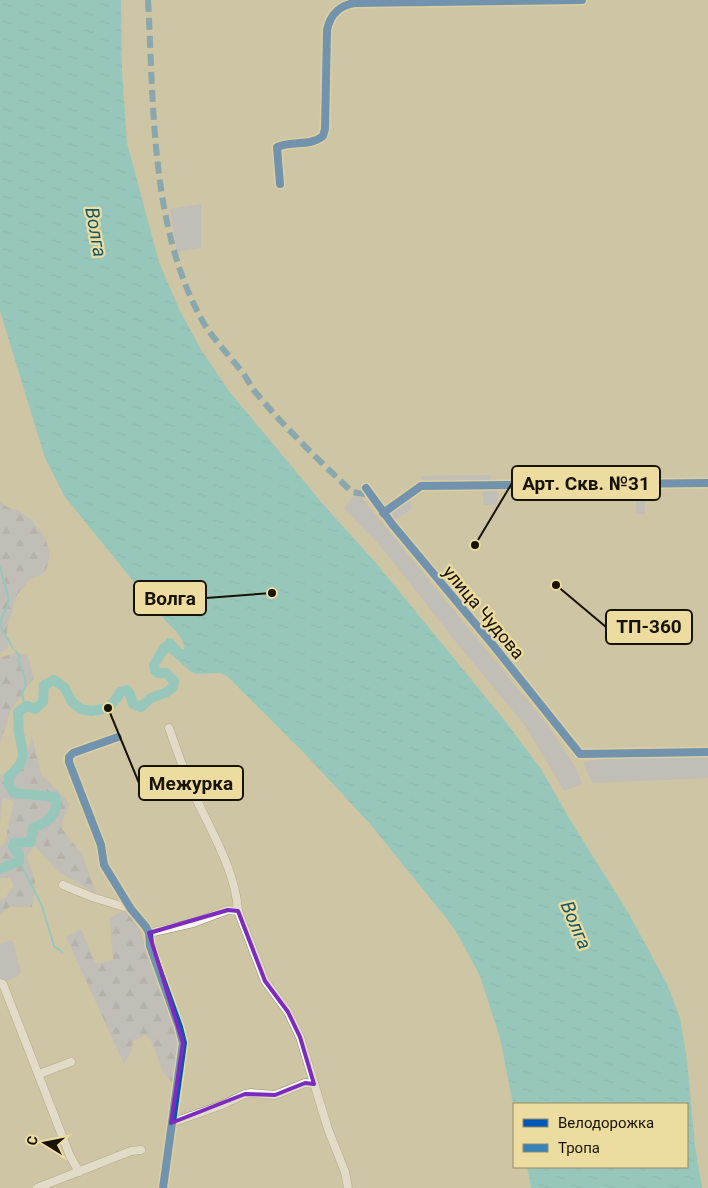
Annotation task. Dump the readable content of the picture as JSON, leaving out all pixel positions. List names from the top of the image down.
{
  "streets": {
    "street": ["улица Чудова"]
  },
  "water": ["Волга"],
  "places": [
    "Арт. Скв. №31",
    "ТП-360",
    "Волга",
    "Межурка"
  ],
  "legend": ["Велодорожка", "Тропа"],
  "north": "left"
}
